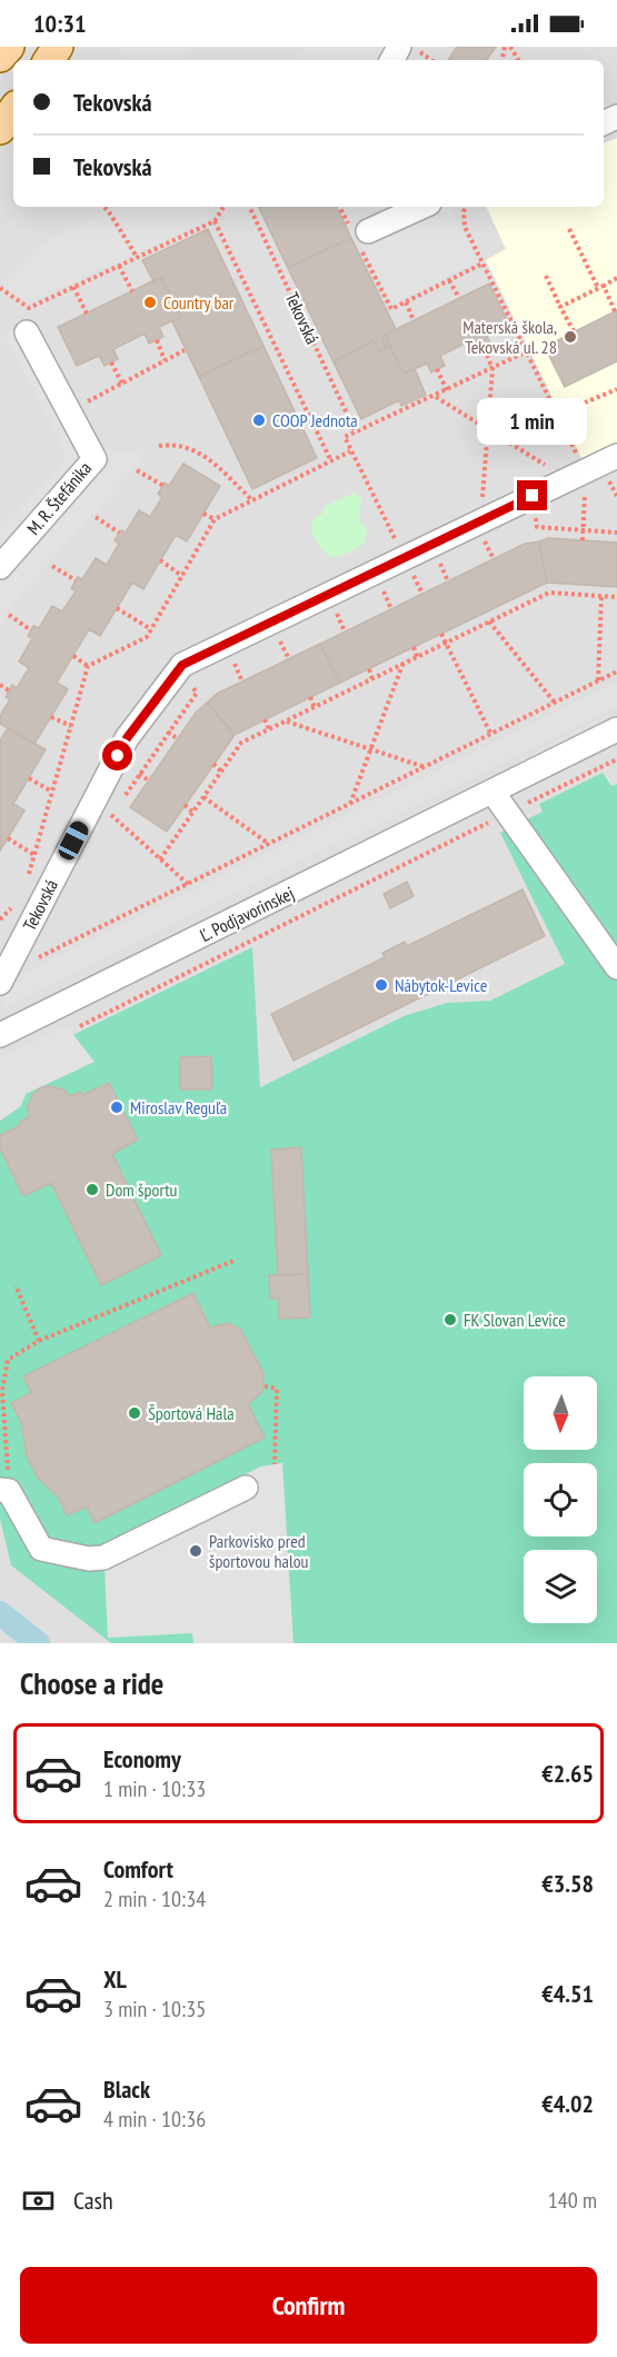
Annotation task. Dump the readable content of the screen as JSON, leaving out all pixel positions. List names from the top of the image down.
{
  "streets": {
    "street": ["Tekovská", "M. R. Štefánika", "Ľ. Podjavorinskej"]
  },
  "places": [
    "Country bar",
    "Materská škola, Tekovská ul. 28",
    "COOP Jednota",
    "Nábytok-Levice",
    "Miroslav Reguľa",
    "Dom športu",
    "FK Slovan Levice",
    "Športová Hala",
    "Parkovisko pred športovou halou"
  ],
  "north": "bottom",
  "page": {
    "status": "10:31",
    "banner": ["Tekovská", "Tekovská"],
    "bubble": "1 min",
    "heading": "Choose a ride",
    "list": [
      {
        "name": "Economy",
        "note": "1 min · 10:33",
        "value": "€2.65"
      },
      {
        "name": "Comfort",
        "note": "2 min · 10:34",
        "value": "€3.58"
      },
      {
        "name": "XL",
        "note": "3 min · 10:35",
        "value": "€4.51"
      },
      {
        "name": "Black",
        "note": "4 min · 10:36",
        "value": "€4.02"
      }
    ],
    "pay": ["Cash", "140 m"],
    "buttons": "Confirm"
  }
}
